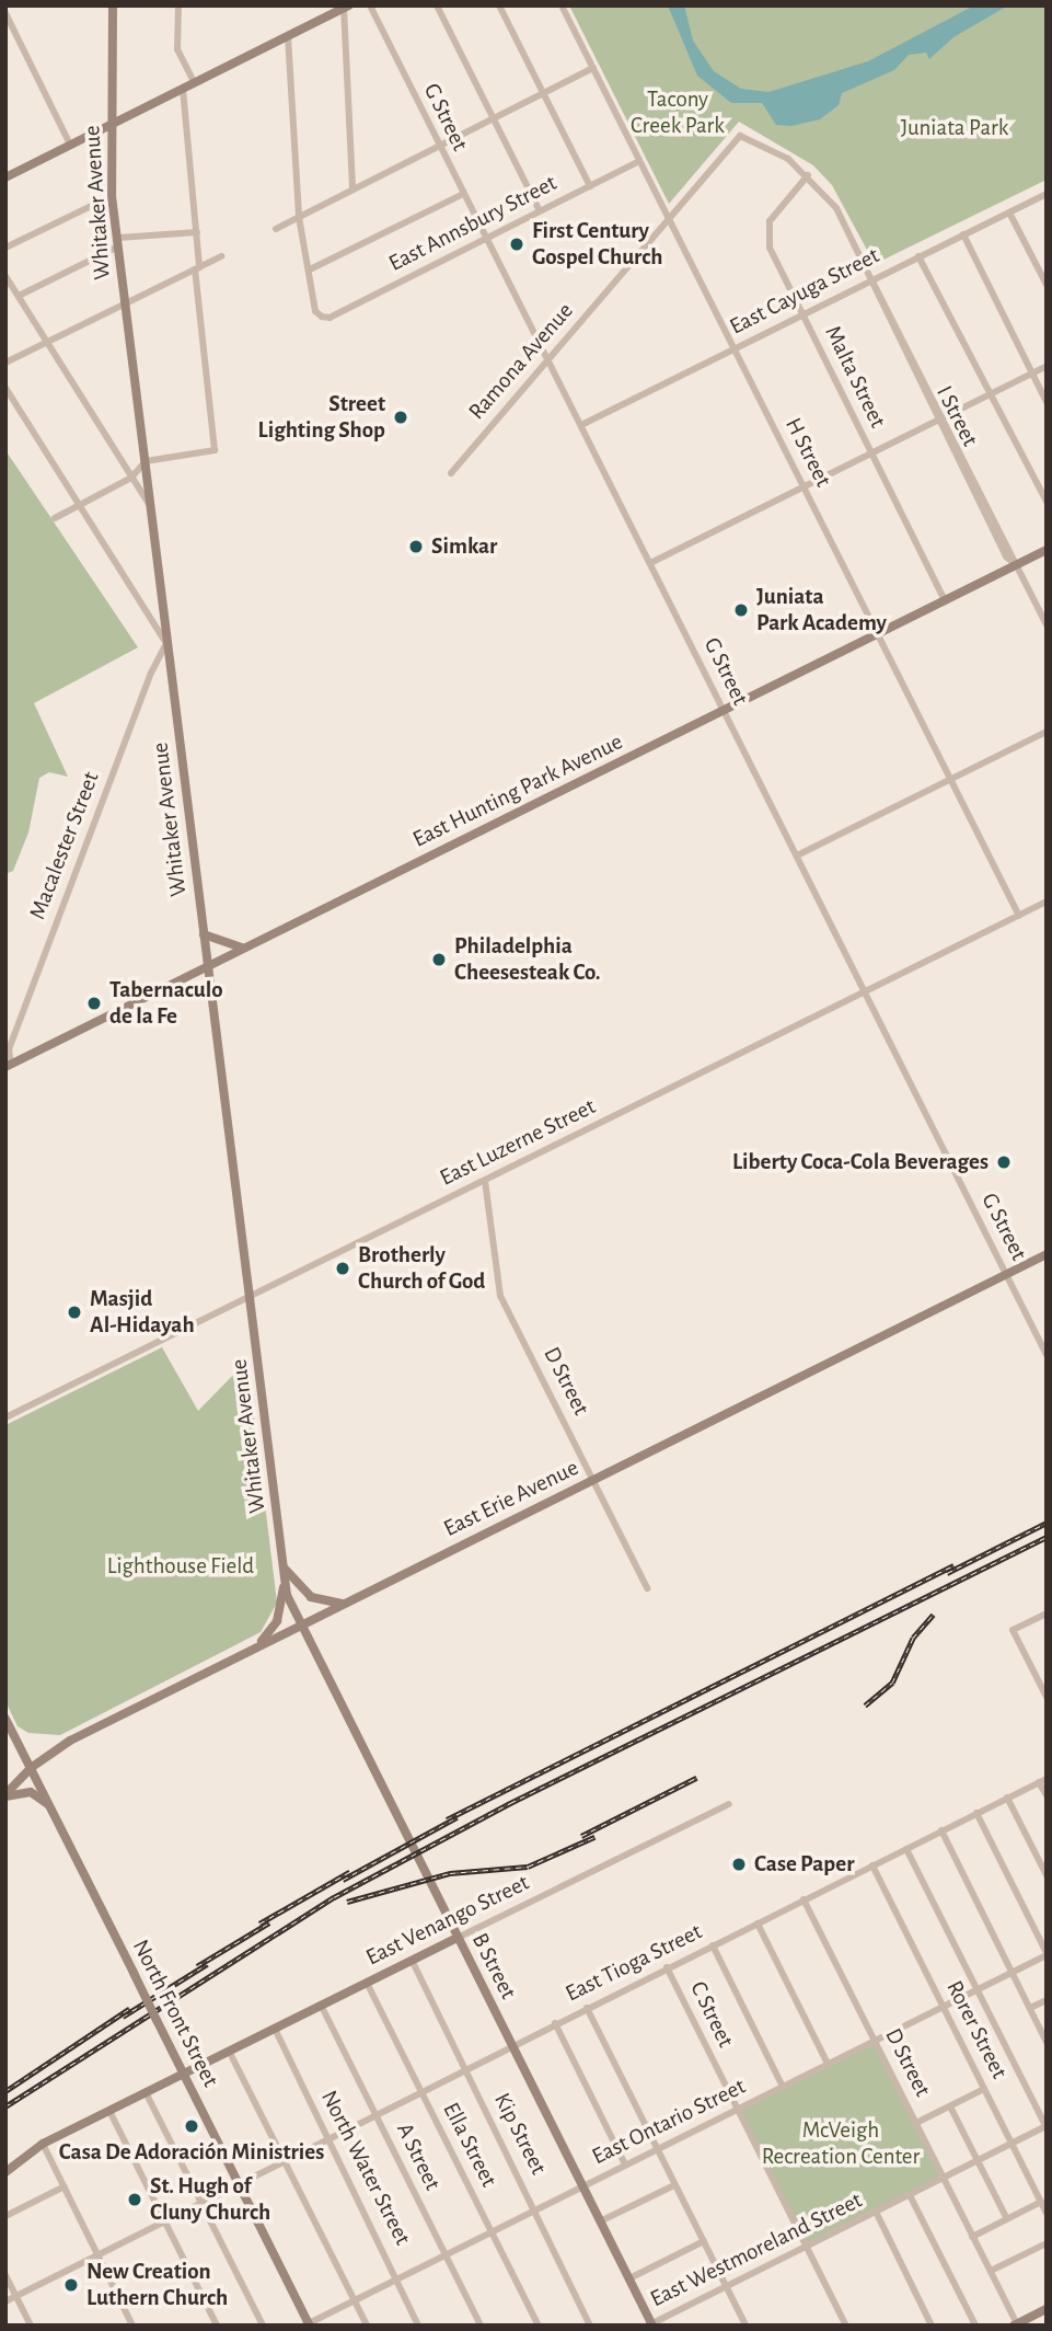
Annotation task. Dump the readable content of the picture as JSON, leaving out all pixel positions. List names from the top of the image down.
{
  "streets": {
    "main road": [
      "Whitaker Avenue",
      "East Hunting Park Avenue",
      "East Erie Avenue",
      "East Venango Street",
      "B Street",
      "North Front Street"
    ],
    "street": [
      "G Street",
      "East Annsbury Street",
      "East Cayuga Street",
      "Ramona Avenue",
      "Malta Street",
      "I Street",
      "H Street",
      "Macalester Street",
      "East Luzerne Street",
      "D Street",
      "East Tioga Street",
      "C Street",
      "Rorer Street",
      "East Ontario Street",
      "Kip Street",
      "Ella Street",
      "A Street",
      "North Water Street",
      "East Westmoreland Street"
    ]
  },
  "crossings": [
    ["G Street", "East Annsbury Street"],
    ["G Street", "East Cayuga Street"],
    ["G Street", "Ramona Avenue"],
    ["G Street", "East Hunting Park Avenue"],
    ["G Street", "East Luzerne Street"],
    ["G Street", "East Erie Avenue"],
    ["Whitaker Avenue", "East Hunting Park Avenue"],
    ["Whitaker Avenue", "Macalester Street"],
    ["Whitaker Avenue", "East Luzerne Street"],
    ["Whitaker Avenue", "East Erie Avenue"],
    ["Whitaker Avenue", "B Street"],
    ["East Annsbury Street", "H Street"],
    ["East Cayuga Street", "Malta Street"],
    ["East Cayuga Street", "I Street"],
    ["East Cayuga Street", "H Street"],
    ["Ramona Avenue", "I Street"],
    ["Ramona Avenue", "H Street"],
    ["Malta Street", "I Street"],
    ["Malta Street", "East Hunting Park Avenue"],
    ["I Street", "East Hunting Park Avenue"],
    ["H Street", "East Hunting Park Avenue"],
    ["H Street", "East Luzerne Street"],
    ["East Hunting Park Avenue", "Macalester Street"],
    ["East Luzerne Street", "D Street"],
    ["D Street", "East Erie Avenue"],
    ["D Street", "East Tioga Street"],
    ["D Street", "East Ontario Street"],
    ["D Street", "East Westmoreland Street"],
    ["East Erie Avenue", "B Street"],
    ["East Erie Avenue", "North Front Street"],
    ["East Venango Street", "B Street"],
    ["East Venango Street", "North Front Street"],
    ["East Venango Street", "Kip Street"],
    ["East Venango Street", "Ella Street"],
    ["East Venango Street", "A Street"],
    ["East Venango Street", "North Water Street"],
    ["East Tioga Street", "B Street"],
    ["East Tioga Street", "North Front Street"],
    ["East Tioga Street", "C Street"],
    ["East Tioga Street", "Rorer Street"],
    ["East Tioga Street", "Kip Street"],
    ["East Tioga Street", "Ella Street"],
    ["East Tioga Street", "A Street"],
    ["East Tioga Street", "North Water Street"],
    ["B Street", "East Ontario Street"],
    ["B Street", "East Westmoreland Street"],
    ["North Front Street", "East Ontario Street"],
    ["C Street", "East Ontario Street"],
    ["C Street", "East Westmoreland Street"],
    ["Rorer Street", "East Ontario Street"],
    ["Rorer Street", "East Westmoreland Street"],
    ["East Ontario Street", "Kip Street"],
    ["East Ontario Street", "Ella Street"],
    ["East Ontario Street", "A Street"],
    ["East Ontario Street", "North Water Street"]
  ],
  "parks": [
    "Tacony Creek Park",
    "Juniata Park",
    "Lighthouse Field",
    "McVeigh Recreation Center"
  ],
  "places": [
    "First Century Gospel Church",
    "Street Lighting Shop",
    "Simkar",
    "Juniata Park Academy",
    "Philadelphia Cheesesteak Co.",
    "Tabernaculo de la Fe",
    "Liberty Coca-Cola Beverages",
    "Brotherly Church of God",
    "Masjid Al-Hidayah",
    "Case Paper",
    "Casa De Adoración Ministries",
    "St. Hugh of Cluny Church",
    "New Creation Luthern Church"
  ]
}
